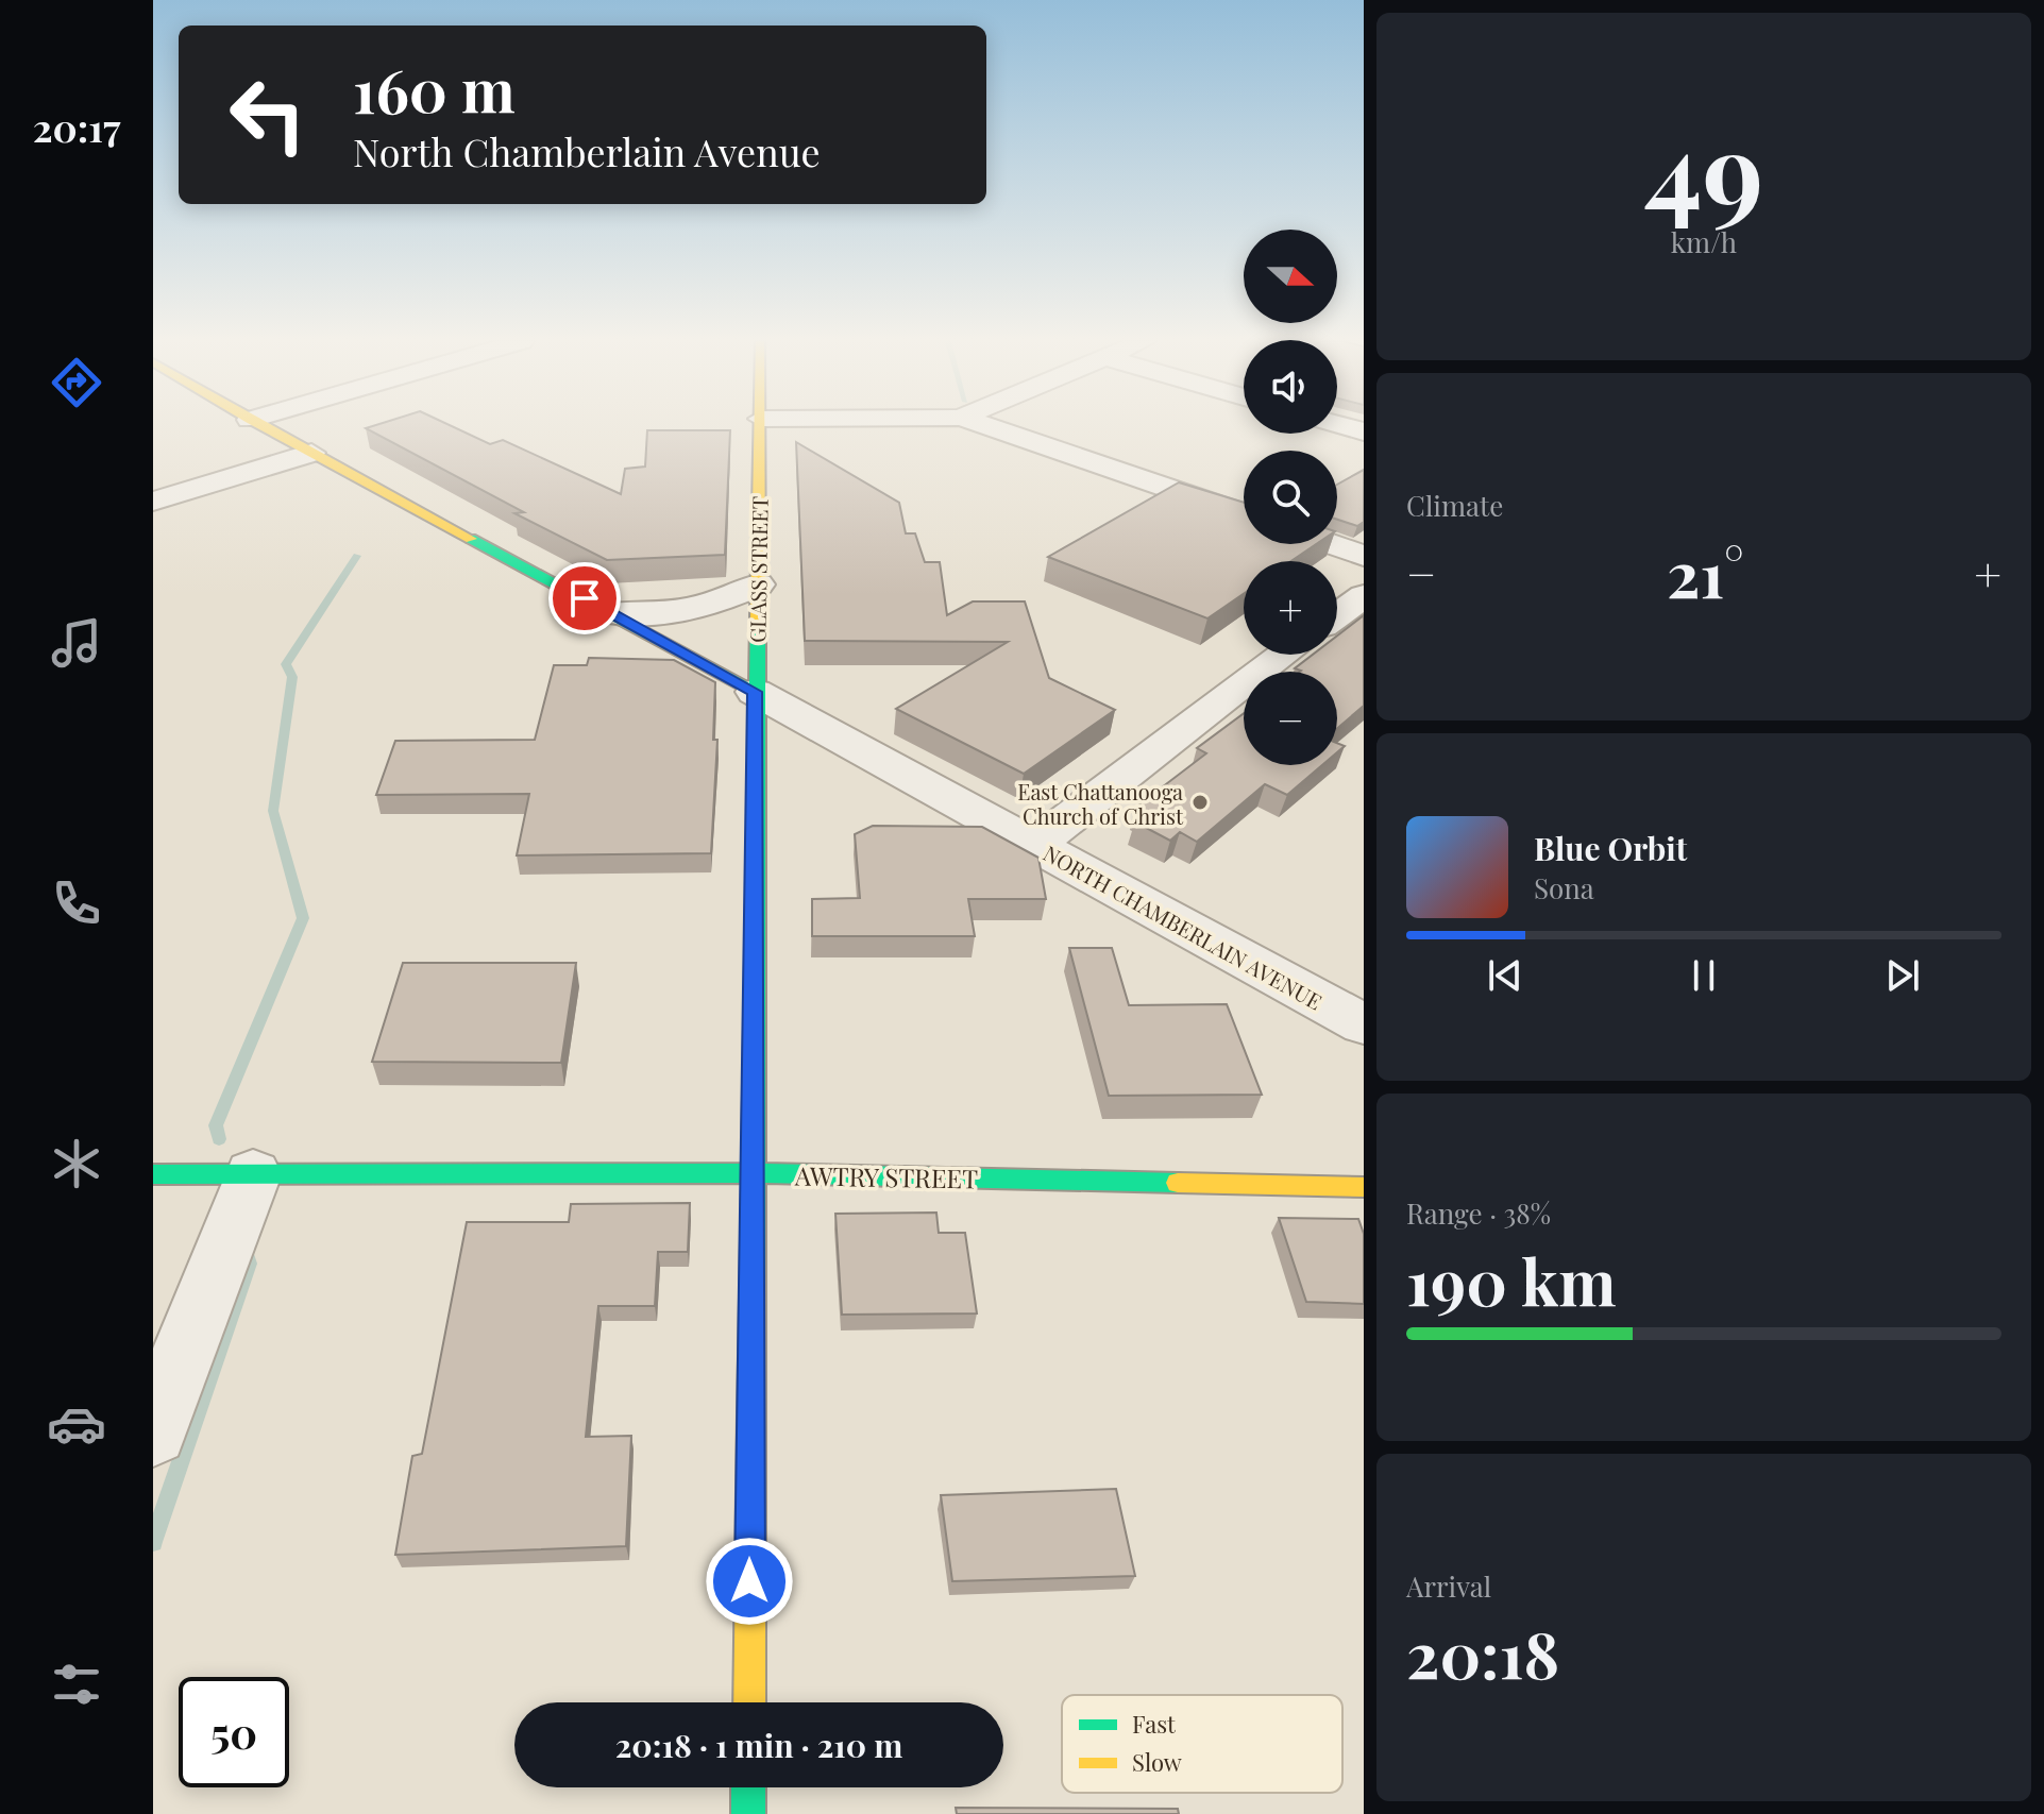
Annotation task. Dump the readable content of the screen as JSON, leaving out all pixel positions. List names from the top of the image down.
{
  "streets": {
    "street": ["GLASS STREET", "NORTH CHAMBERLAIN AVENUE", "AWTRY STREET"]
  },
  "crossings": [
    ["GLASS STREET", "NORTH CHAMBERLAIN AVENUE"],
    ["GLASS STREET", "AWTRY STREET"]
  ],
  "places": ["East Chattanooga Church of Christ"],
  "legend": ["Fast", "Slow"],
  "north": "right",
  "page": {
    "tabs": "20:17",
    "tile": [
      ["49", "km/h"],
      "Climate",
      ["Range · 38%", "190 km"],
      ["Arrival", "20:18"]
    ],
    "turn": ["160 m", "North Chamberlain Avenue"],
    "map_buttons": ["+", "−"],
    "heat": ["−", "21°", "+"],
    "song": ["Blue Orbit", "Sona"],
    "limit": "50",
    "trip": "20:18 · 1 min · 210 m"
  }
}
